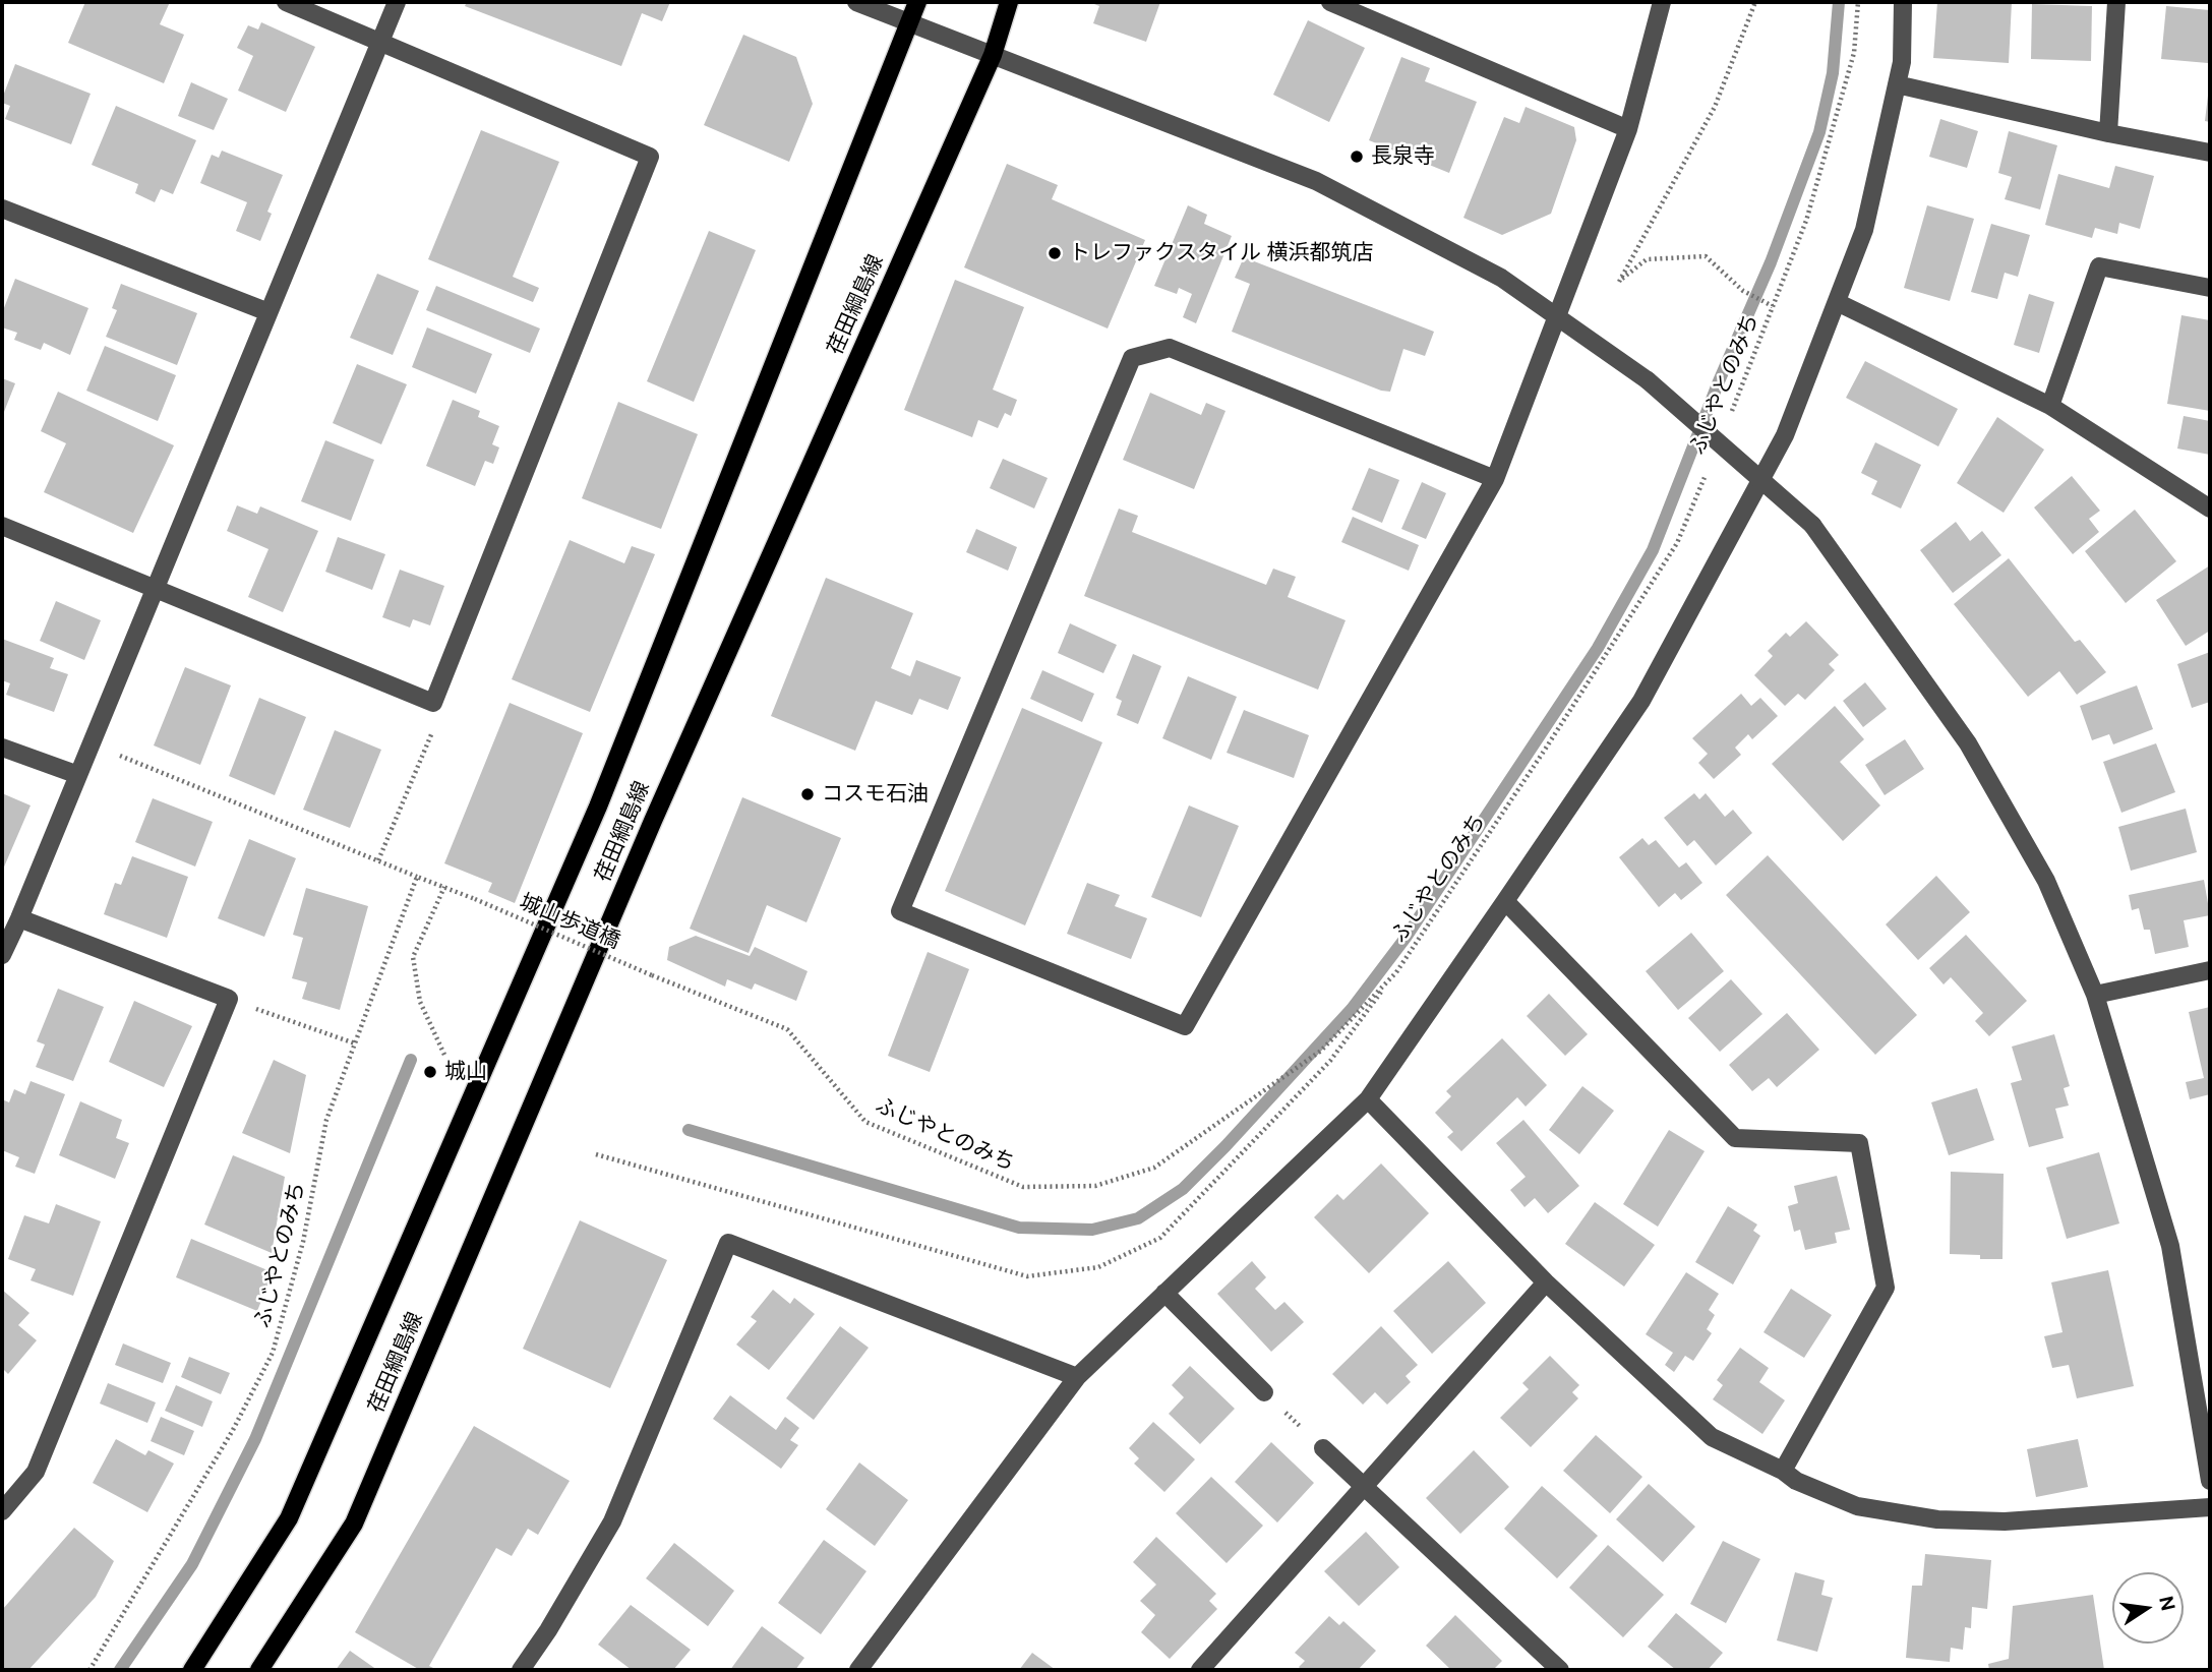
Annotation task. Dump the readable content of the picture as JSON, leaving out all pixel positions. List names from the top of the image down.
{
  "streets": {
    "main road": ["荏田綱島線"],
    "path": ["ふじやとのみち", "城山歩道橋"]
  },
  "crossings": [
    ["ふじやとのみち", "城山歩道橋"]
  ],
  "places": [
    "長泉寺",
    "トレファクスタイル 横浜都筑店",
    "コスモ石油",
    "城山"
  ],
  "north": "right"
}
